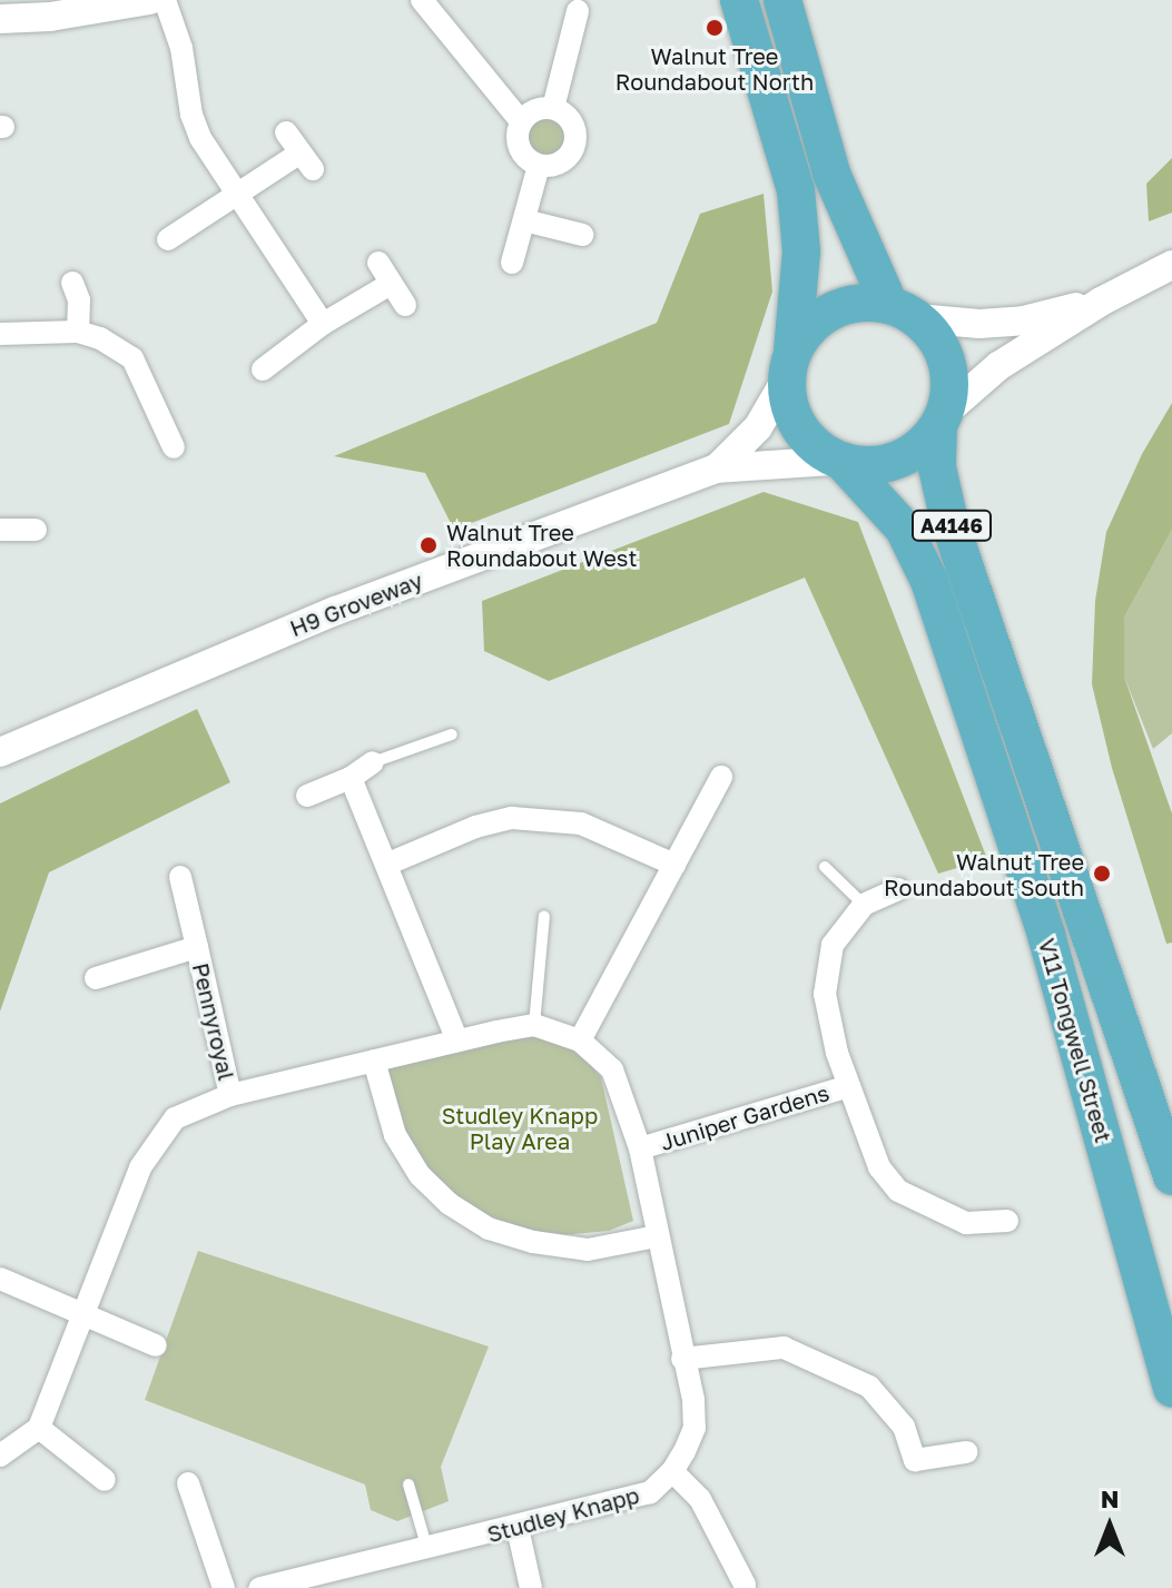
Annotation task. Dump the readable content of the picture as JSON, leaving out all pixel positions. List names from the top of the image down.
{
  "streets": {
    "highway": ["A4146", "V11 Tongwell Street"],
    "street": [
      "H9 Groveway",
      "Pennyroyal",
      "Juniper Gardens",
      "Studley Knapp"
    ]
  },
  "crossings": [
    ["A4146", "H9 Groveway"],
    ["A4146", "V11 Tongwell Street"],
    ["H9 Groveway", "V11 Tongwell Street"],
    ["Juniper Gardens", "Studley Knapp"]
  ],
  "parks": ["Studley Knapp Play Area"],
  "places": ["Walnut Tree Roundabout North", "Walnut Tree Roundabout West", "Walnut Tree Roundabout South"],
  "north": "top"
}
